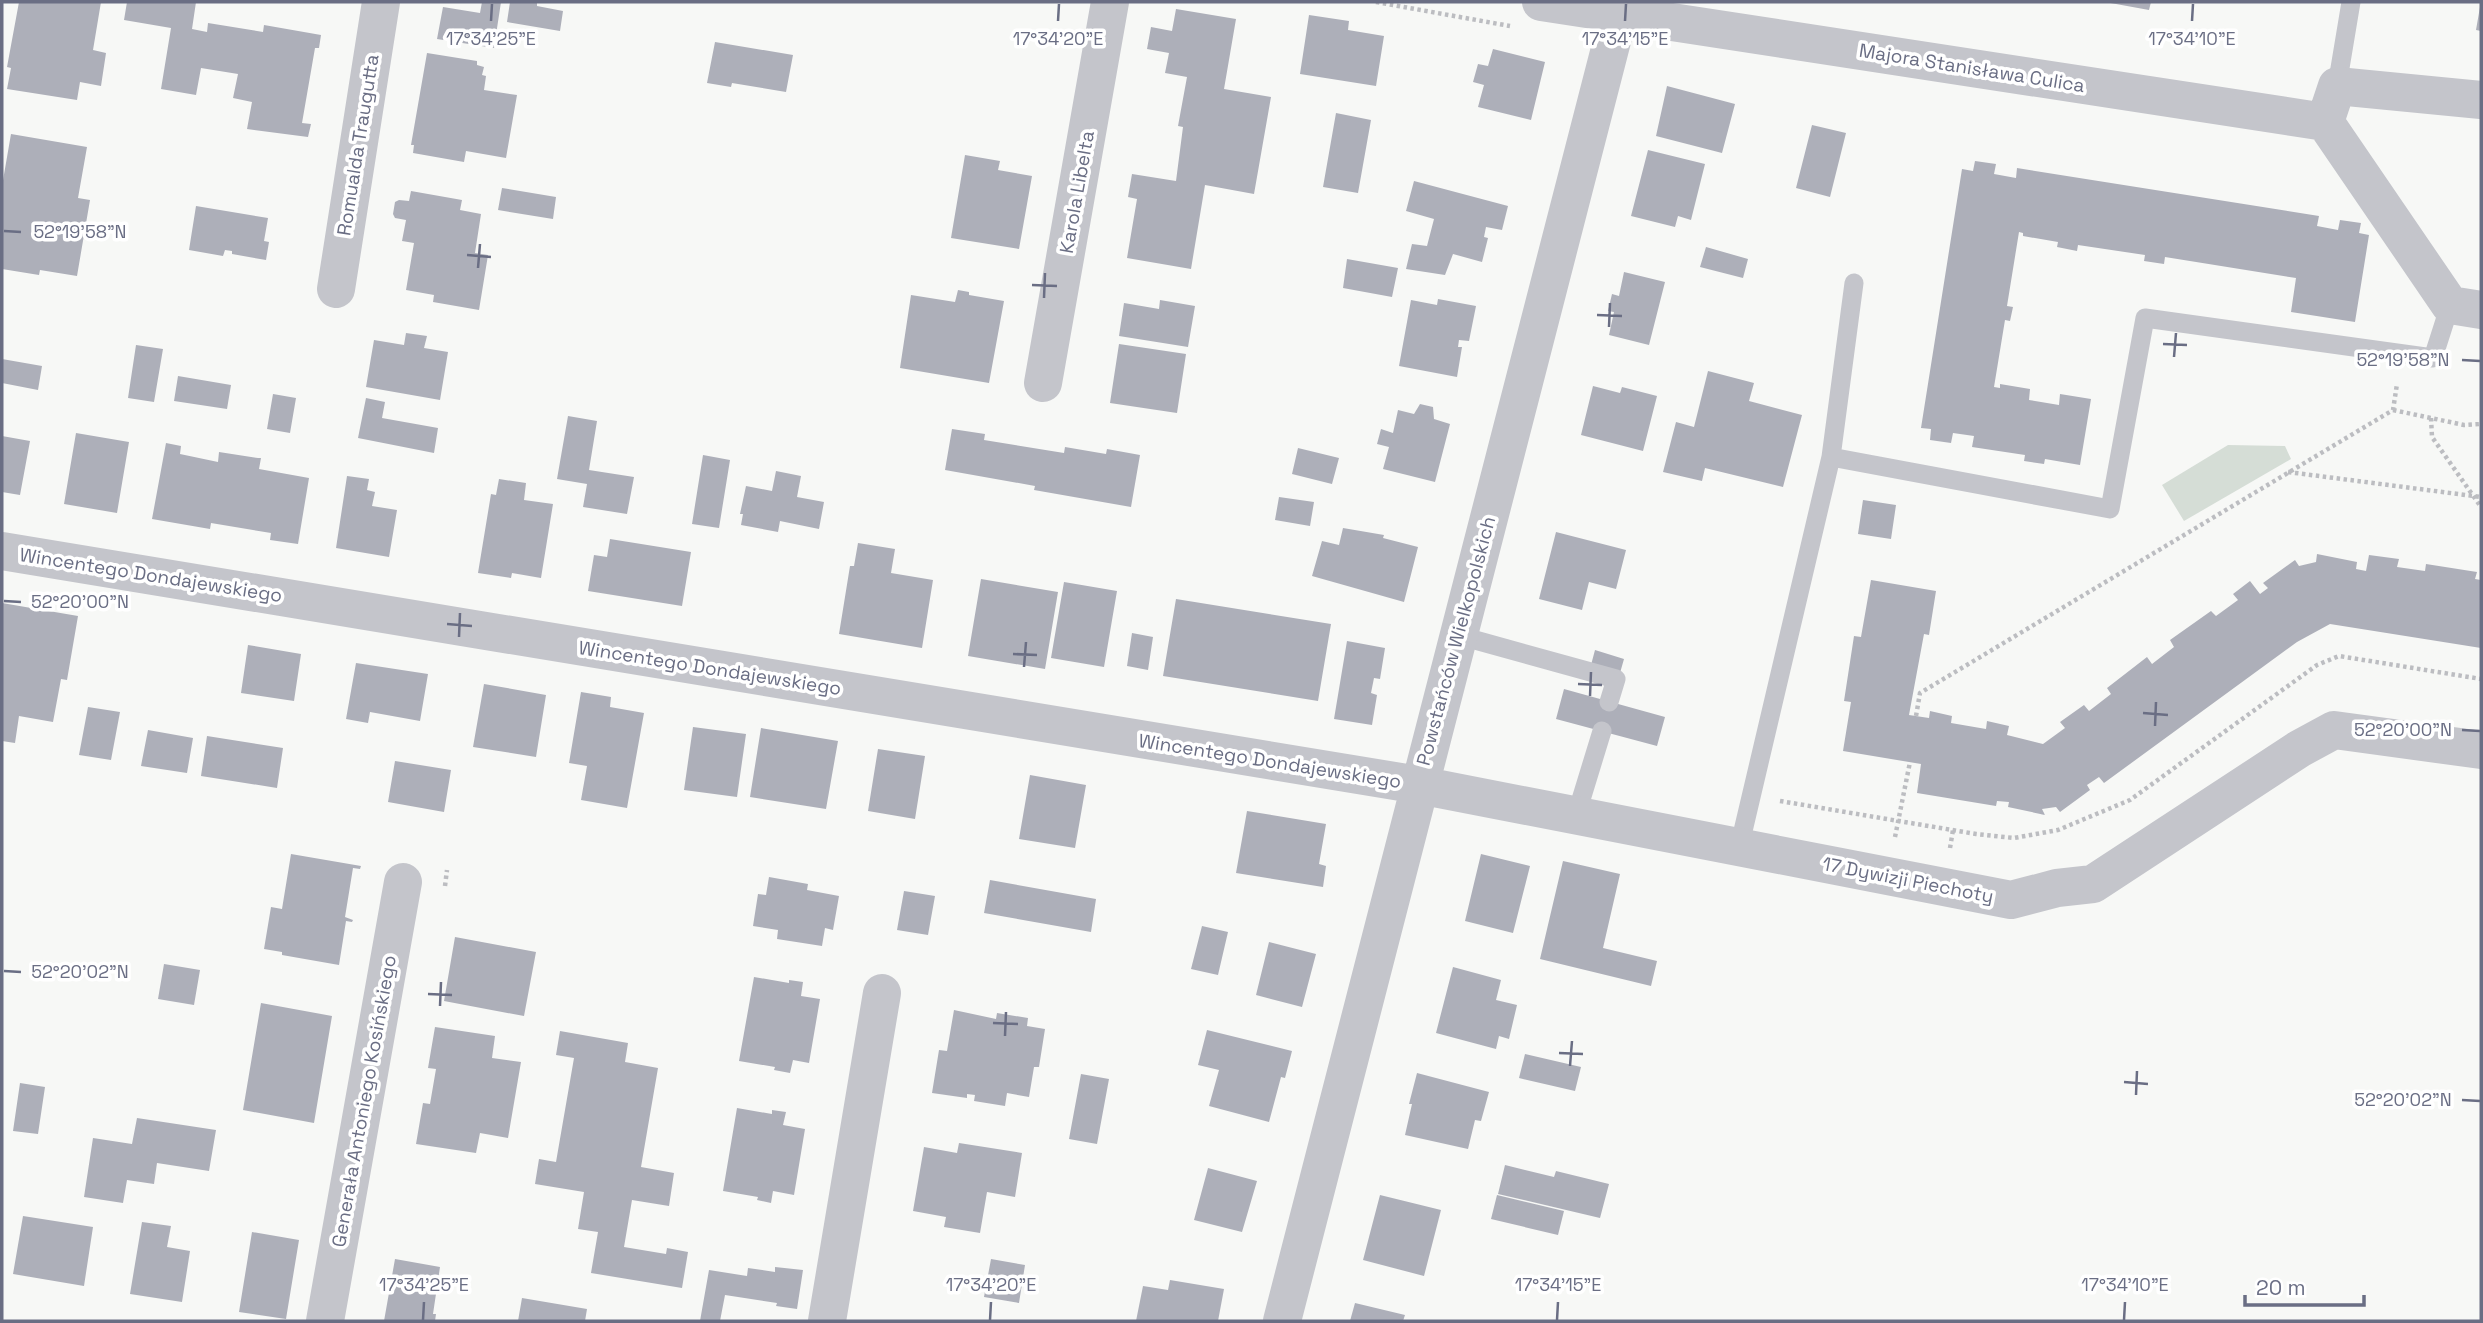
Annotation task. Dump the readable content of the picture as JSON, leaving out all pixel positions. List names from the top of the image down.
{
  "streets": {
    "street": [
      "Majora Stanisława Culica",
      "Romualda Traugutta",
      "Karola Libelta",
      "Wincentego Dondajewskiego",
      "Powstańców Wielkopolskich",
      "17 Dywizji Piechoty",
      "Generała Antoniego Kosińskiego"
    ]
  },
  "crossings": [
    ["Majora Stanisława Culica", "Powstańców Wielkopolskich"],
    ["Wincentego Dondajewskiego", "Powstańców Wielkopolskich"],
    ["Wincentego Dondajewskiego", "17 Dywizji Piechoty"],
    ["Powstańców Wielkopolskich", "17 Dywizji Piechoty"]
  ],
  "scale_bar": "20 m",
  "coordinates": [
    "17°34'25\"E",
    "17°34'20\"E",
    "17°34'15\"E",
    "17°34'10\"E",
    "52°19'58\"N",
    "52°20'00\"N",
    "52°20'02\"N"
  ]
}
